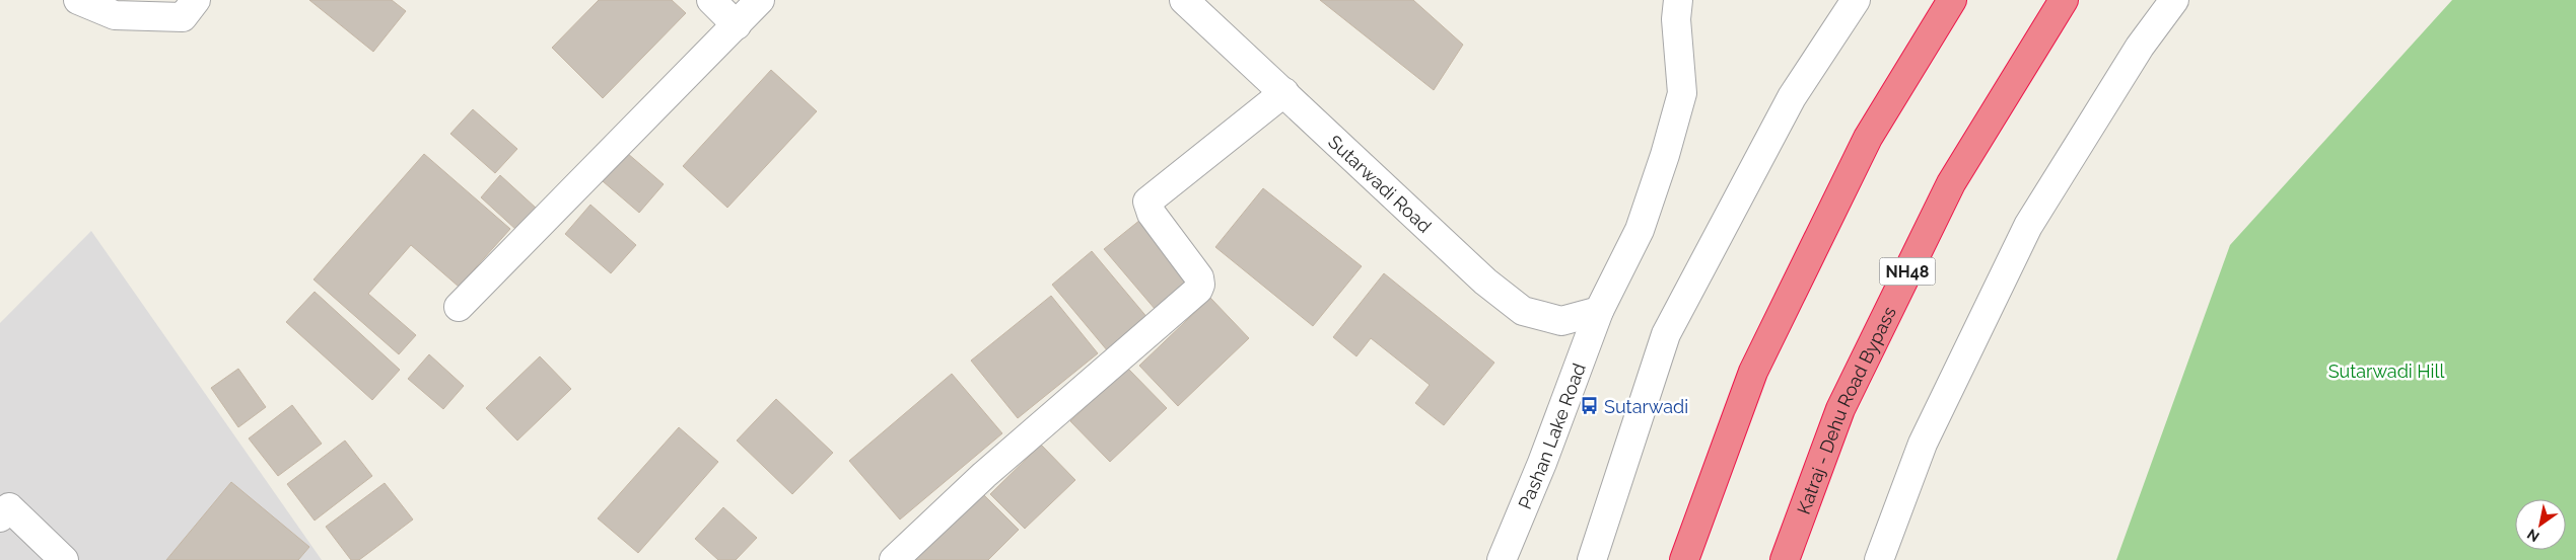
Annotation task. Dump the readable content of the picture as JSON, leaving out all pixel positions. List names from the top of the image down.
{
  "streets": {
    "highway": ["NH48", "Katraj - Dehu Road Bypass"],
    "street": ["Sutarwadi Road", "Pashan Lake Road"]
  },
  "crossings": [
    ["Sutarwadi Road", "Pashan Lake Road"]
  ],
  "parks": ["Sutarwadi Hill"],
  "places": {
    "bus stop": ["Sutarwadi"]
  },
  "north": "bottom left"
}
